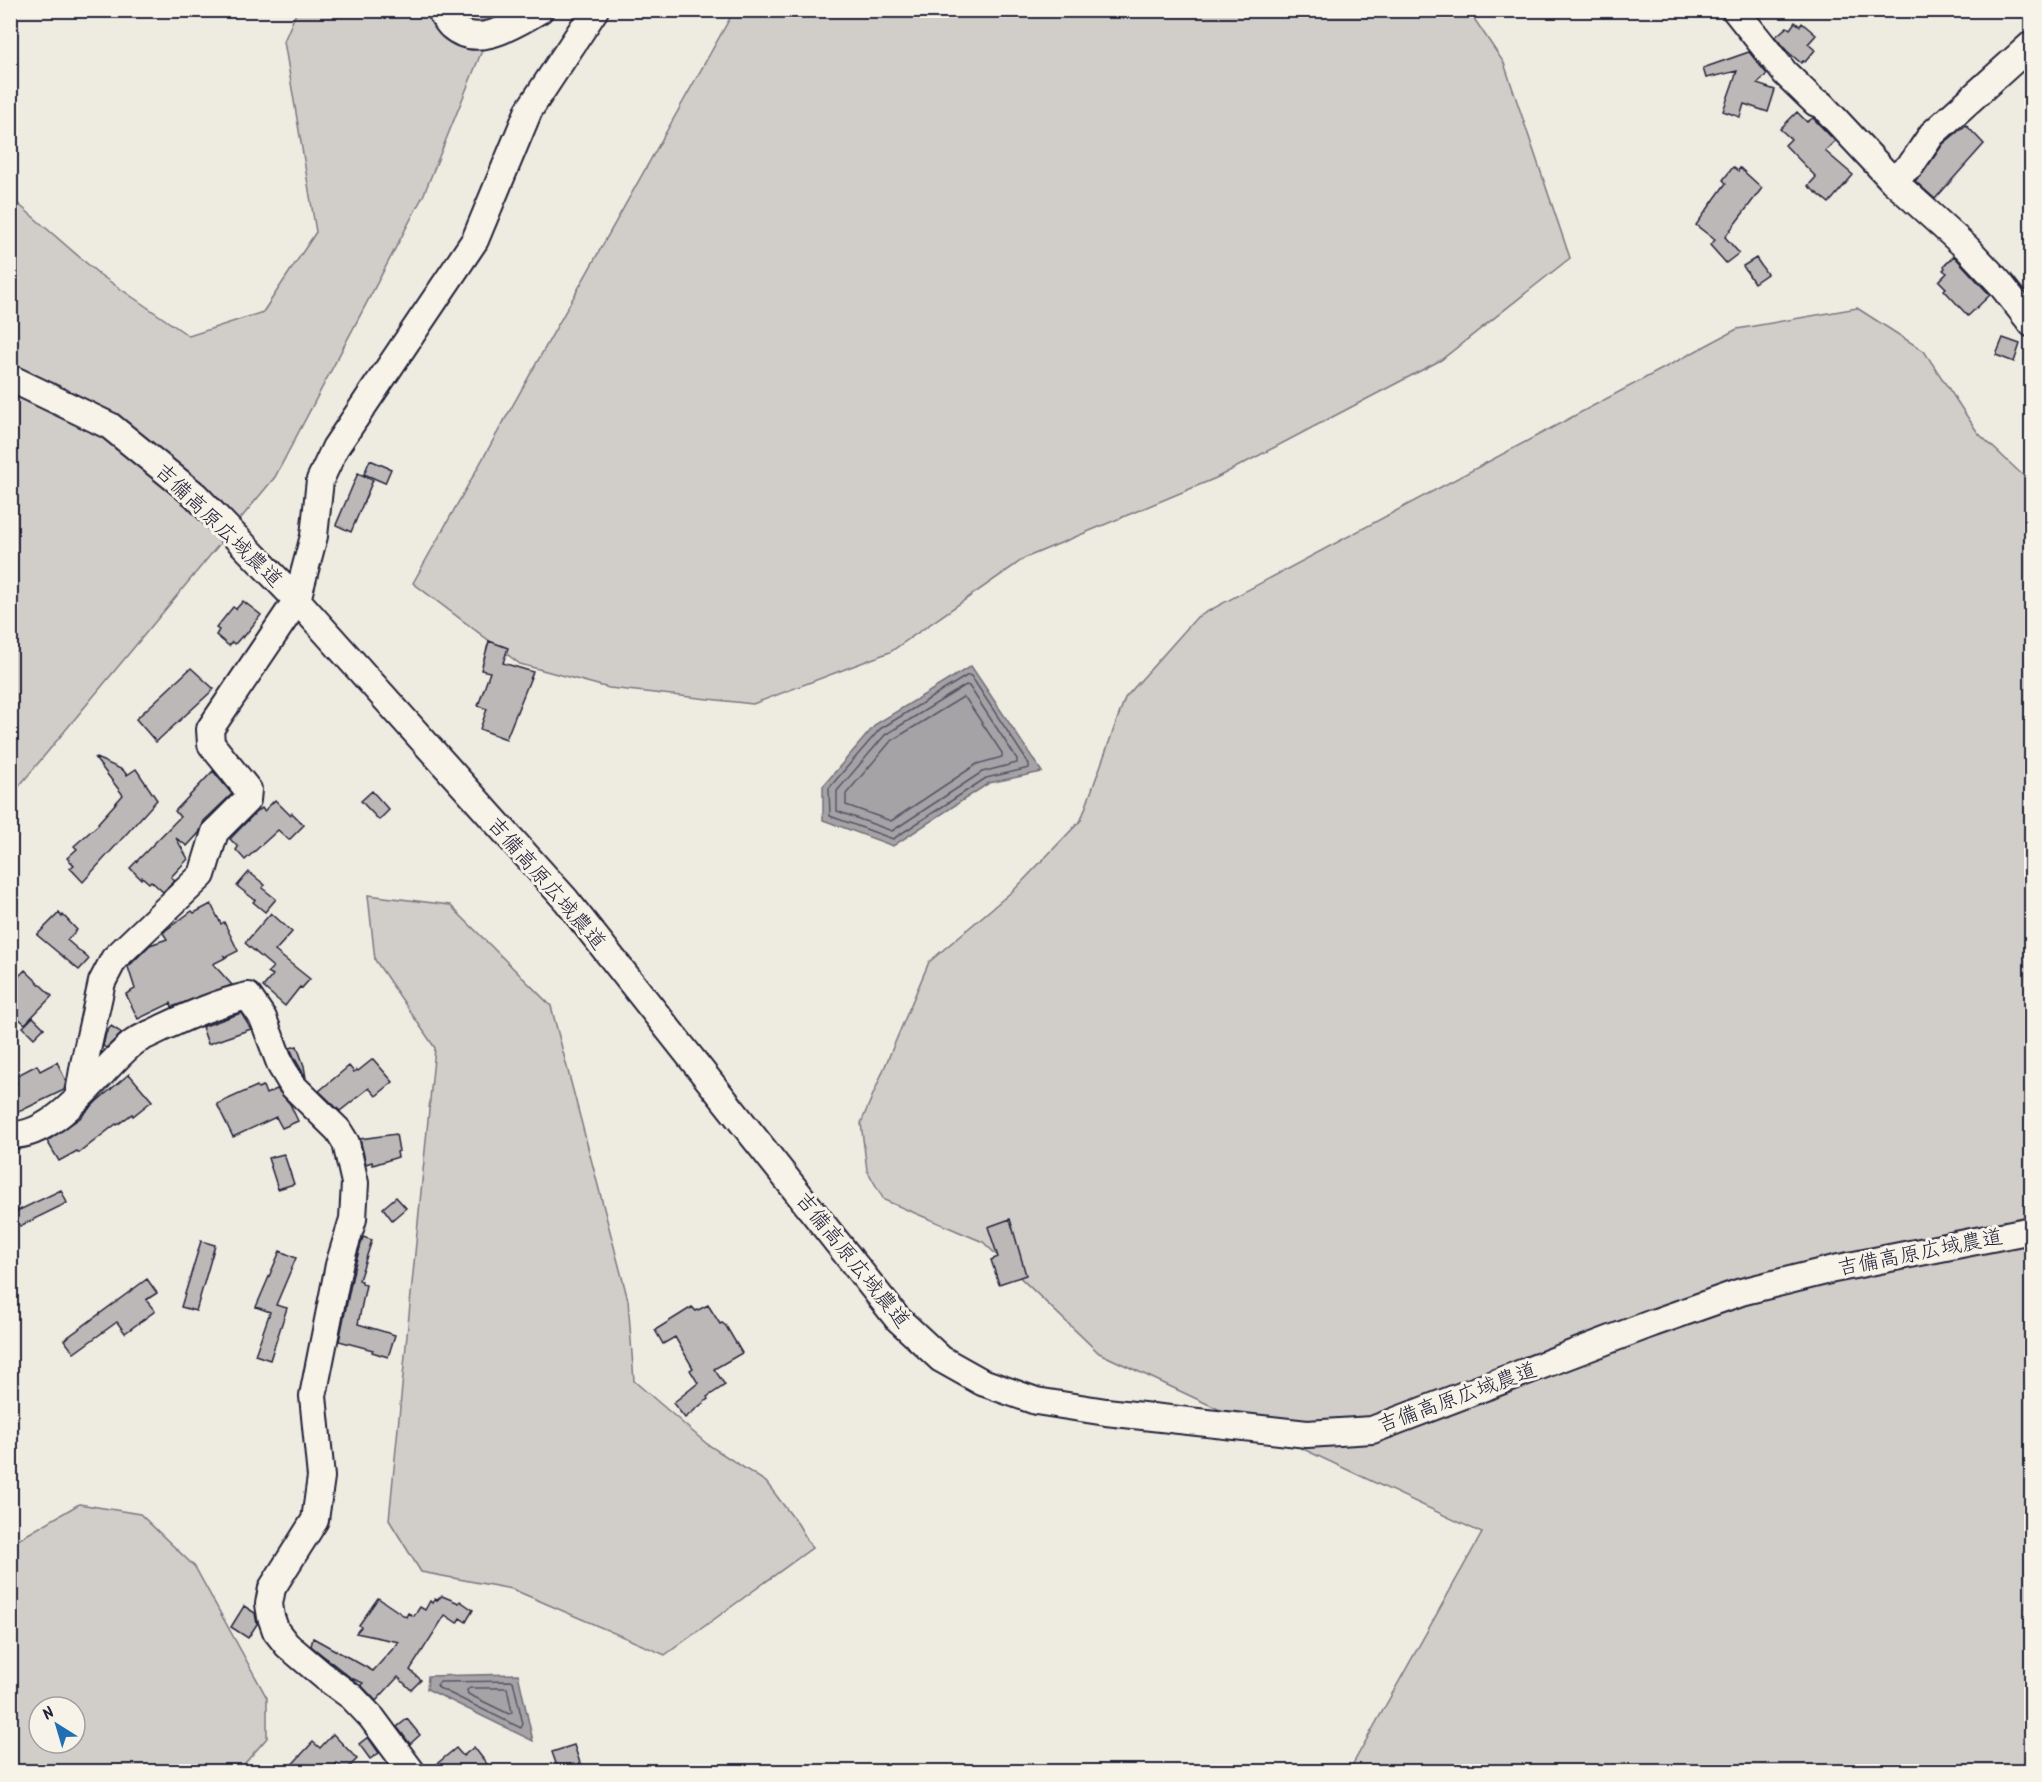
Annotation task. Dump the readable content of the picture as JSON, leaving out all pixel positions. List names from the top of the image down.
{
  "streets": {
    "street": ["吉備高原広域農道"]
  },
  "north": "top left"
}
